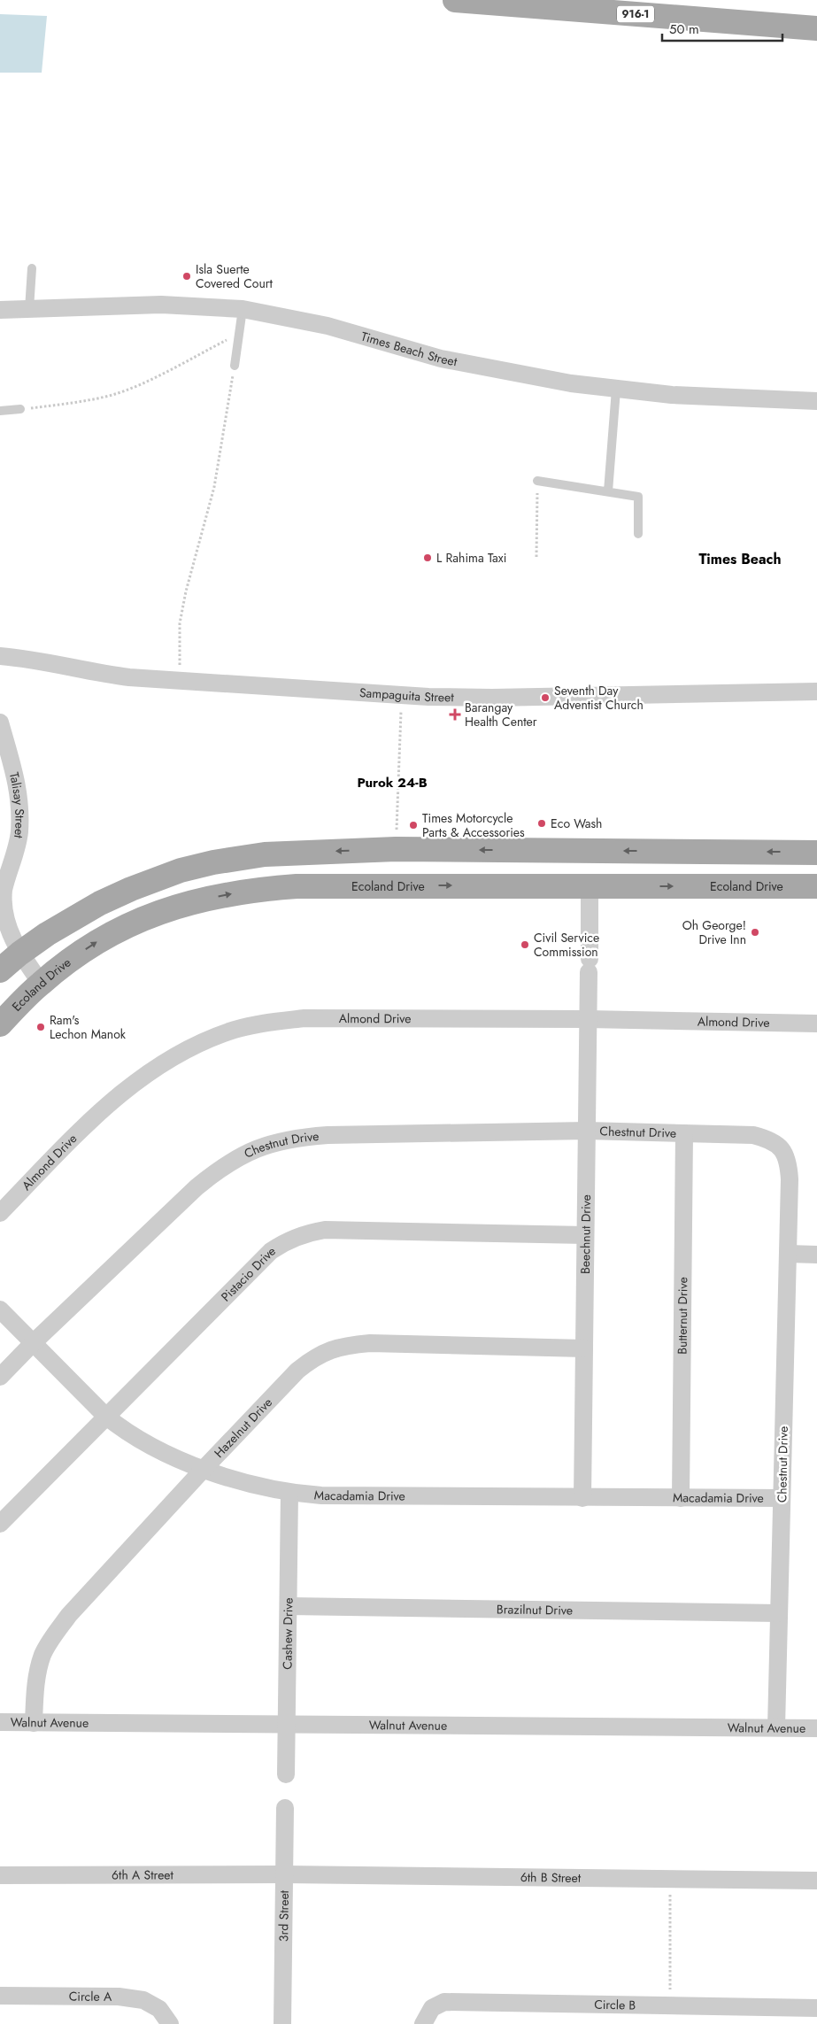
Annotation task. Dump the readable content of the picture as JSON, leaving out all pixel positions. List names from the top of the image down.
{
  "streets": {
    "main road": ["916-1", "Ecoland Drive"],
    "street": [
      "Times Beach Street",
      "Sampaguita Street",
      "Talisay Street",
      "Almond Drive",
      "Chestnut Drive",
      "Beechnut Drive",
      "Pistacio Drive",
      "Butternut Drive",
      "Hazelnut Drive",
      "Macadamia Drive",
      "Brazilnut Drive",
      "Cashew Drive",
      "Walnut Avenue",
      "6th A Street",
      "6th B Street",
      "3rd Street",
      "Circle A",
      "Circle B"
    ]
  },
  "crossings": [
    ["Talisay Street", "Ecoland Drive"],
    ["Ecoland Drive", "Beechnut Drive"],
    ["Almond Drive", "Beechnut Drive"],
    ["Chestnut Drive", "Beechnut Drive"],
    ["Chestnut Drive", "Butternut Drive"],
    ["Chestnut Drive", "Macadamia Drive"],
    ["Chestnut Drive", "Brazilnut Drive"],
    ["Chestnut Drive", "Walnut Avenue"],
    ["Beechnut Drive", "Pistacio Drive"],
    ["Beechnut Drive", "Hazelnut Drive"],
    ["Beechnut Drive", "Macadamia Drive"],
    ["Pistacio Drive", "Macadamia Drive"],
    ["Butternut Drive", "Macadamia Drive"],
    ["Hazelnut Drive", "Macadamia Drive"],
    ["Hazelnut Drive", "Walnut Avenue"],
    ["Macadamia Drive", "Cashew Drive"],
    ["Brazilnut Drive", "Cashew Drive"],
    ["Cashew Drive", "Walnut Avenue"],
    ["6th A Street", "6th B Street"],
    ["6th A Street", "3rd Street"],
    ["6th B Street", "3rd Street"]
  ],
  "districts": ["Times Beach", "Purok 24-B"],
  "places": {
    "other": [
      "Isla Suerte Covered Court",
      "L Rahima Taxi",
      "Seventh Day Adventist Church",
      "Eco Wash",
      "Times Motorcycle Parts & Accessories",
      "Oh George! Drive Inn",
      "Civil Service Commission",
      "Ram's Lechon Manok"
    ],
    "health": ["Barangay Health Center"]
  },
  "scale_bar": "50 m"
}
